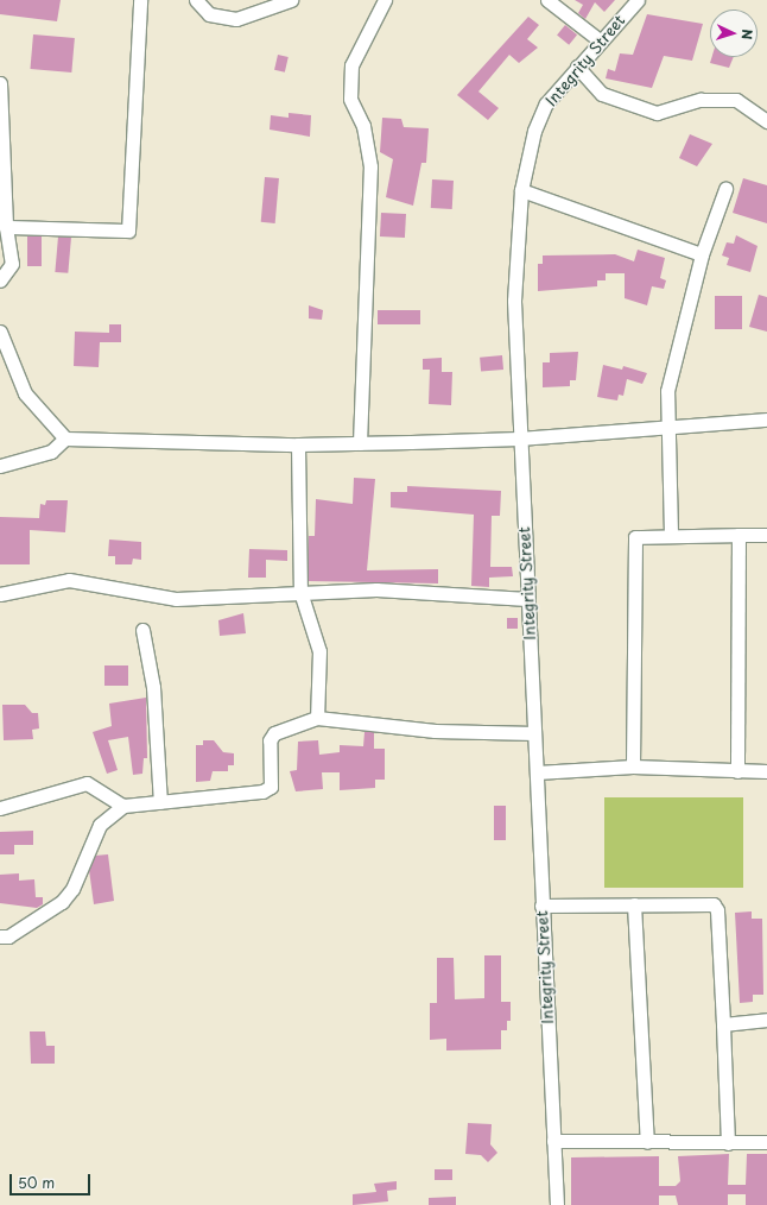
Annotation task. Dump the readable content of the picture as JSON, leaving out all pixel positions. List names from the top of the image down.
{
  "streets": {
    "street": ["Integrity Street"]
  },
  "scale_bar": "50 m",
  "north": "right"
}
